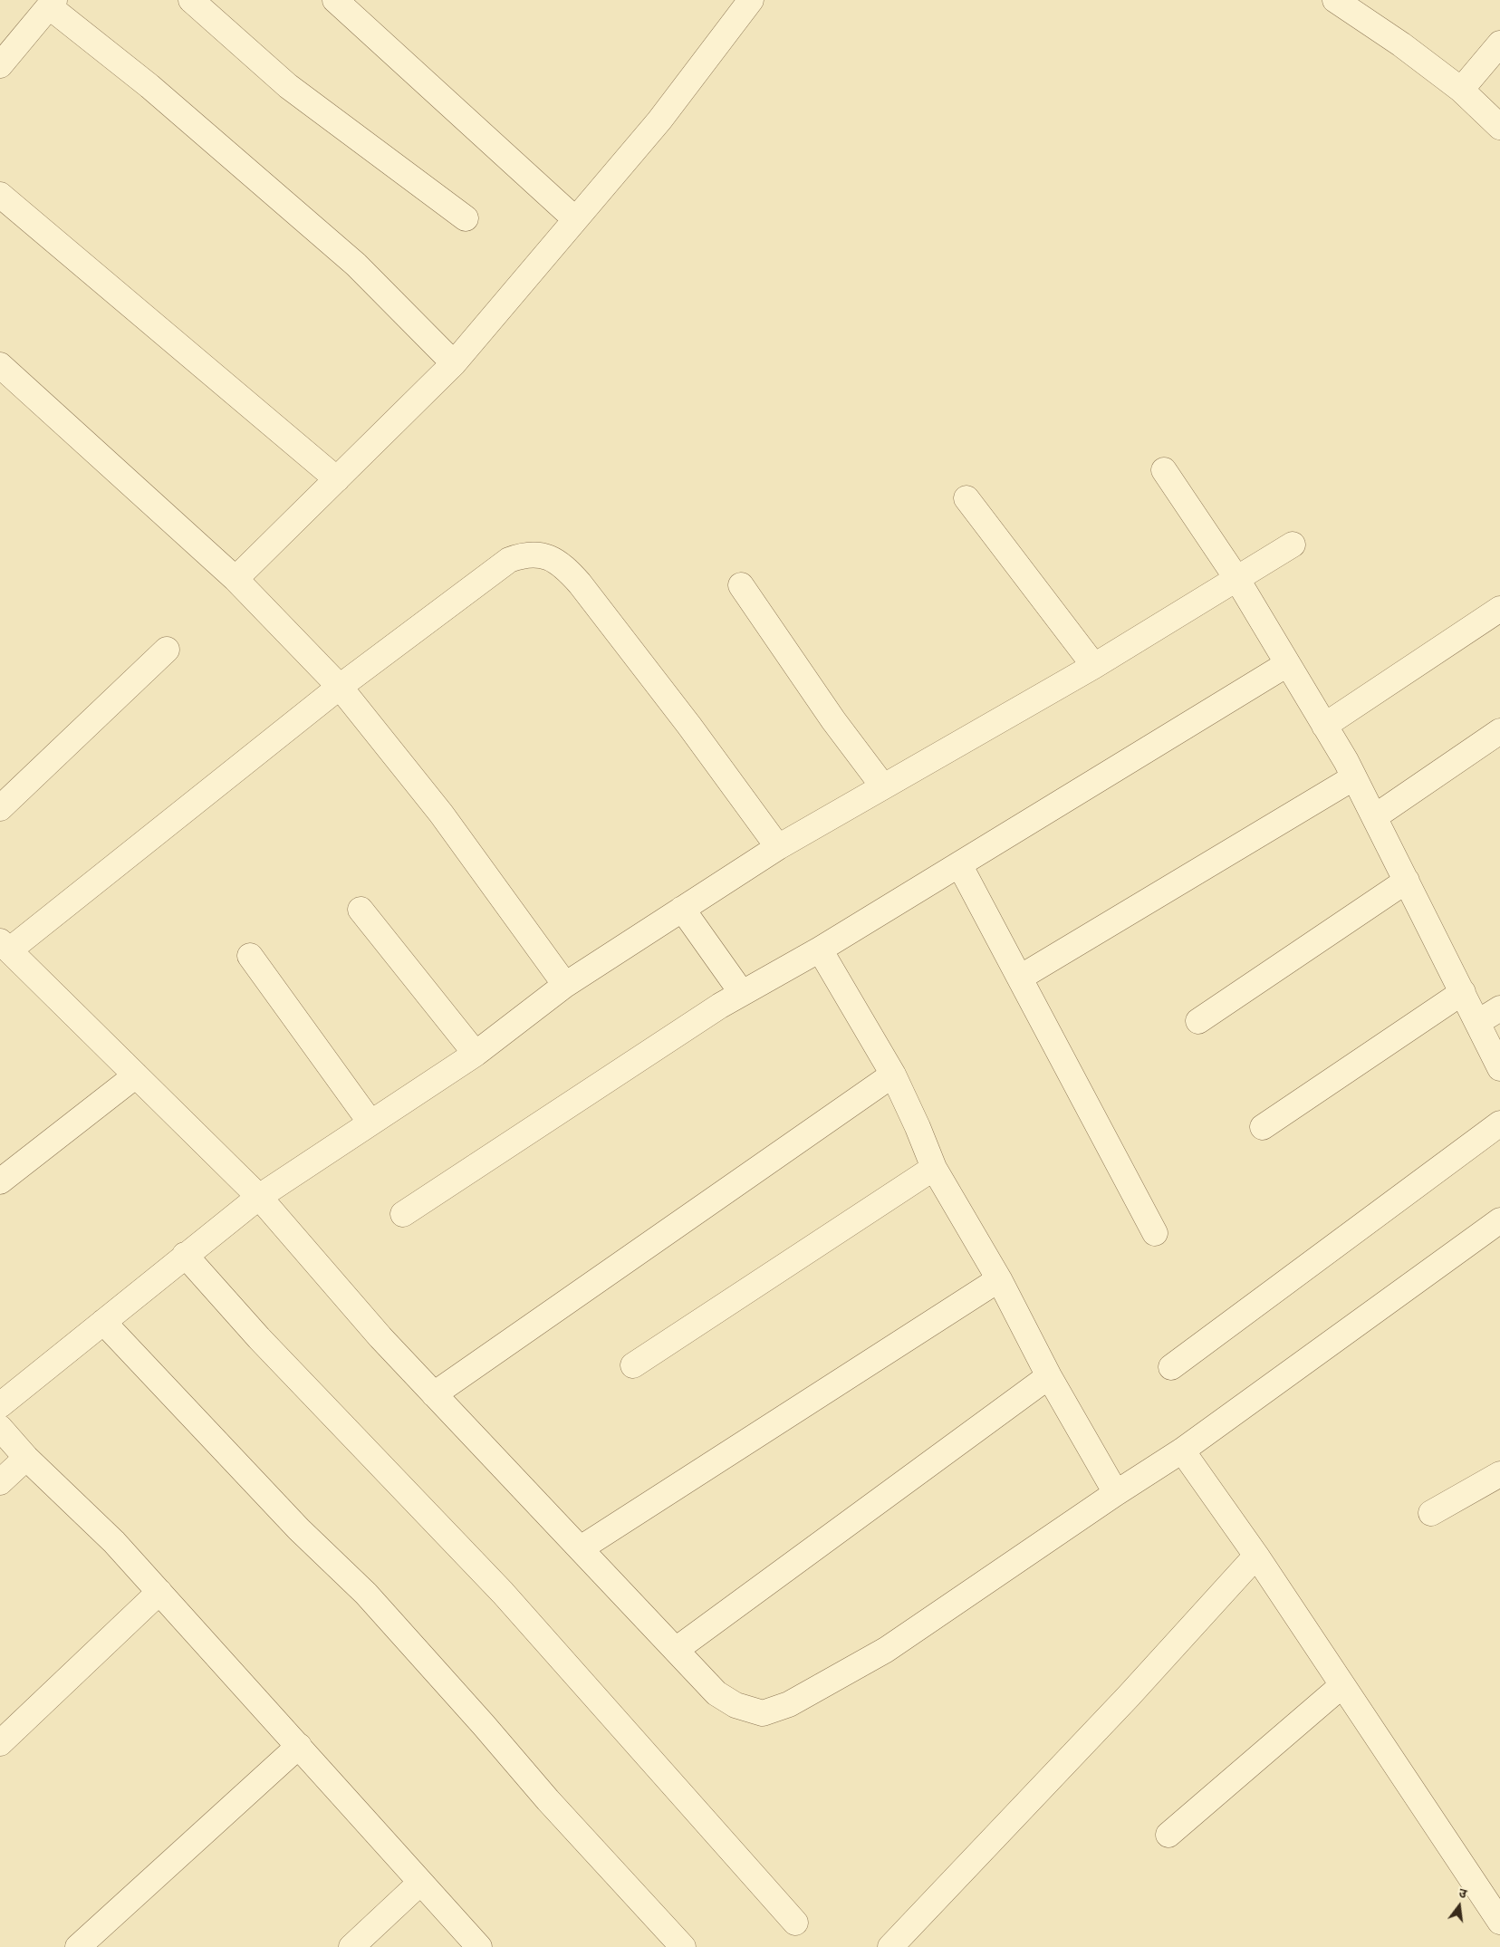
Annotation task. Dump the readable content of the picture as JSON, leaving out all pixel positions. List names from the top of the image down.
{
  "north": "top"
}
